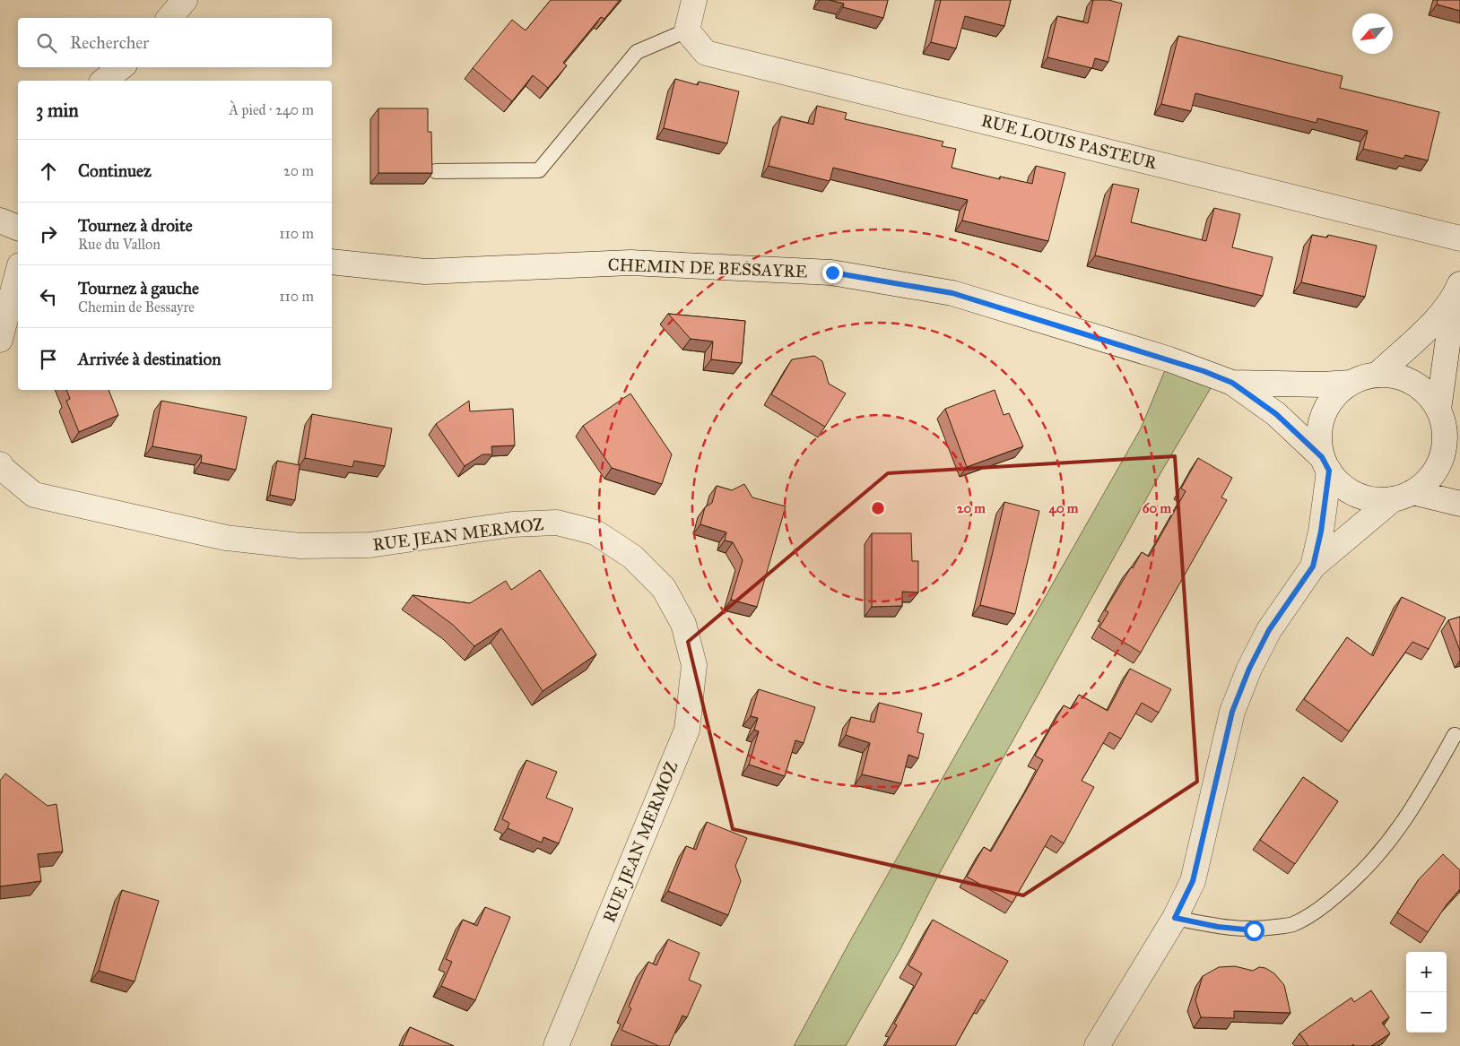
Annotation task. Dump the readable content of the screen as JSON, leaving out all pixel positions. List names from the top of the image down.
{
  "streets": {
    "street": ["RUE LOUIS PASTEUR", "CHEMIN DE BESSAYRE", "RUE JEAN MERMOZ"]
  },
  "north": "bottom left",
  "page": {
    "search": "Rechercher",
    "heading": ["3 min", "À pied · 240 m"],
    "list": [
      ["Continuez", "20 m"],
      ["Tournez à droite", "Rue du Vallon", "110 m"],
      ["Tournez à gauche", "Chemin de Bessayre", "110 m"],
      "Arrivée à destination"
    ],
    "map_buttons": ["+", "−"]
  },
  "rings": ["20 m", "40 m", "60 m"]
}
